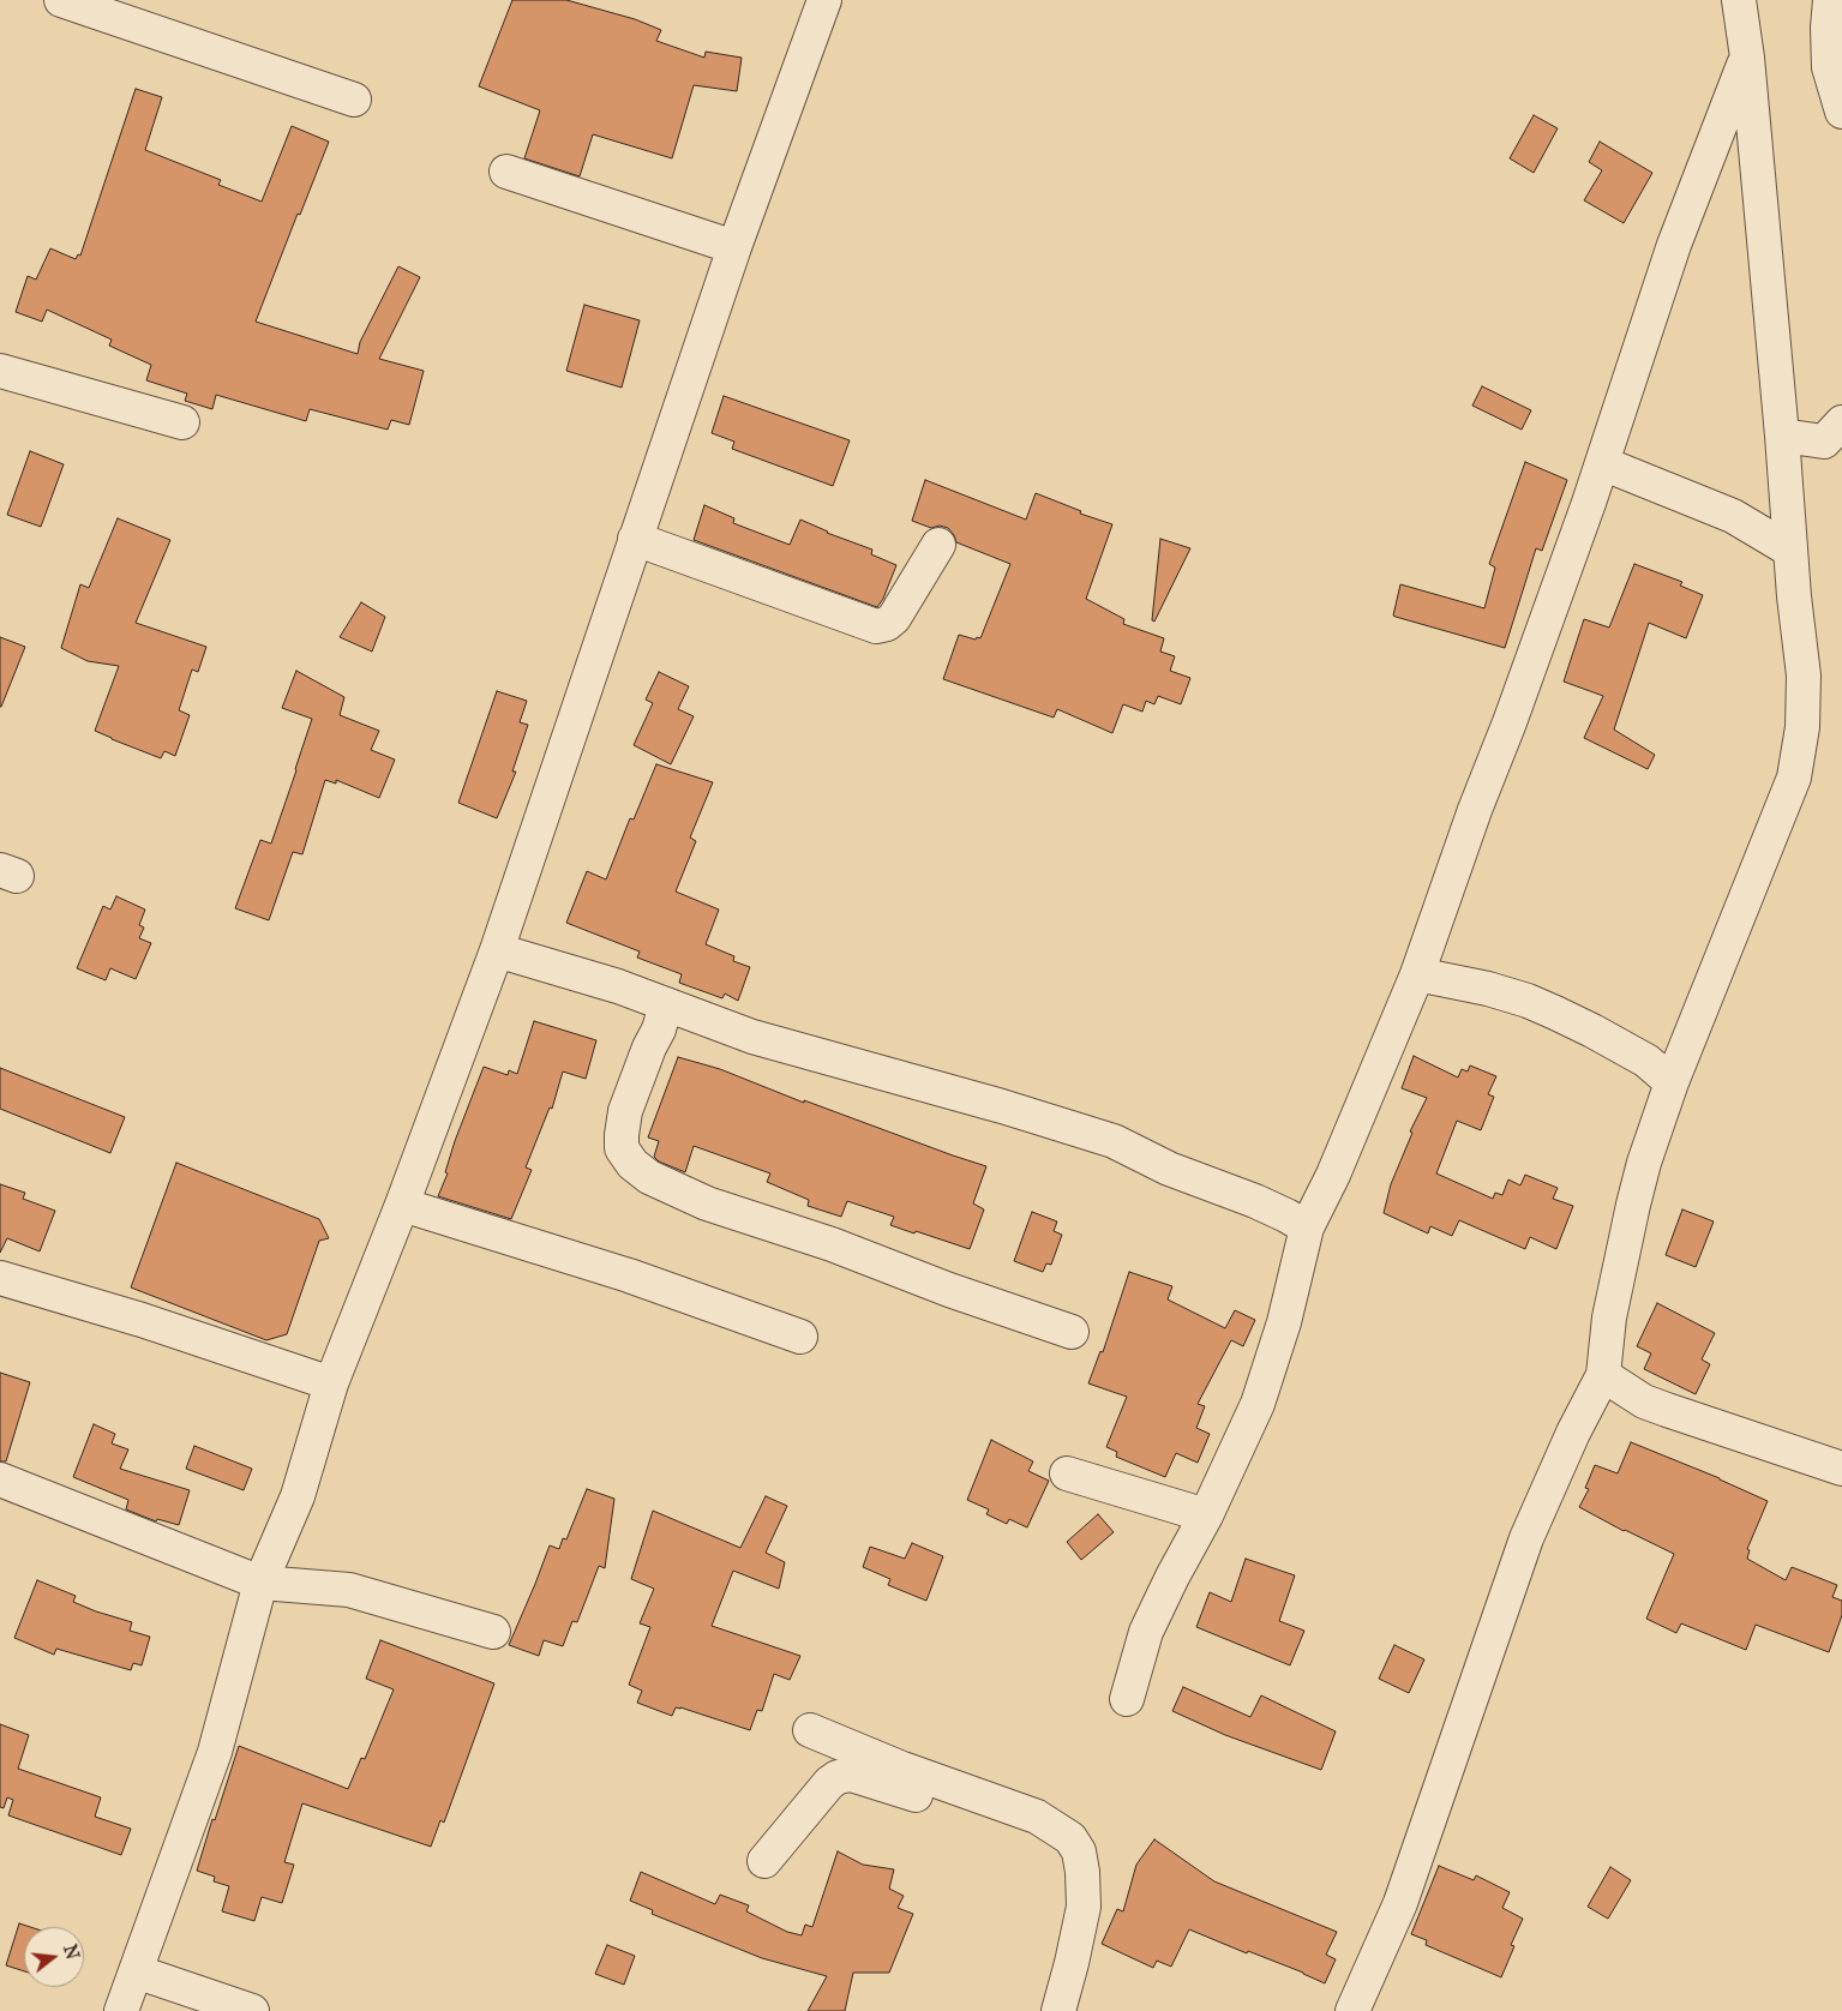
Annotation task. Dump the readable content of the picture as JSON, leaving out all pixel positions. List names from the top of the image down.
{
  "north": "right"
}
